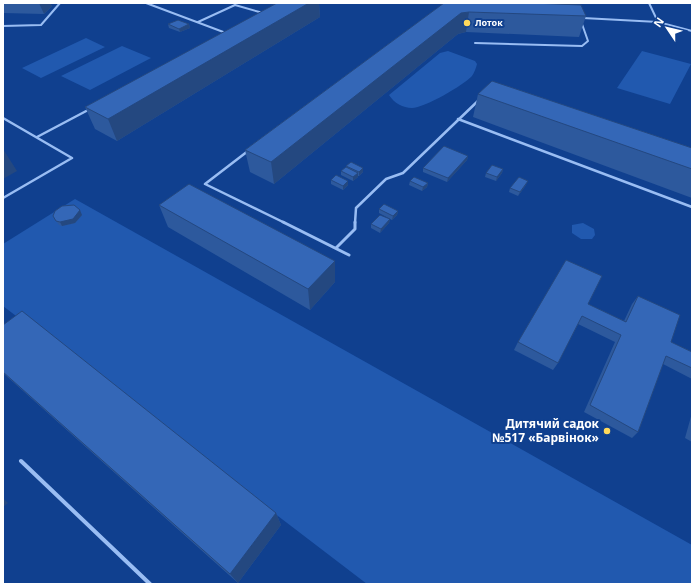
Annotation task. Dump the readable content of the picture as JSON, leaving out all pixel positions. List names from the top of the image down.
{
  "places": ["Лоток", "Дитячий садок №517 «Барвінок»"],
  "north": "top left"
}
